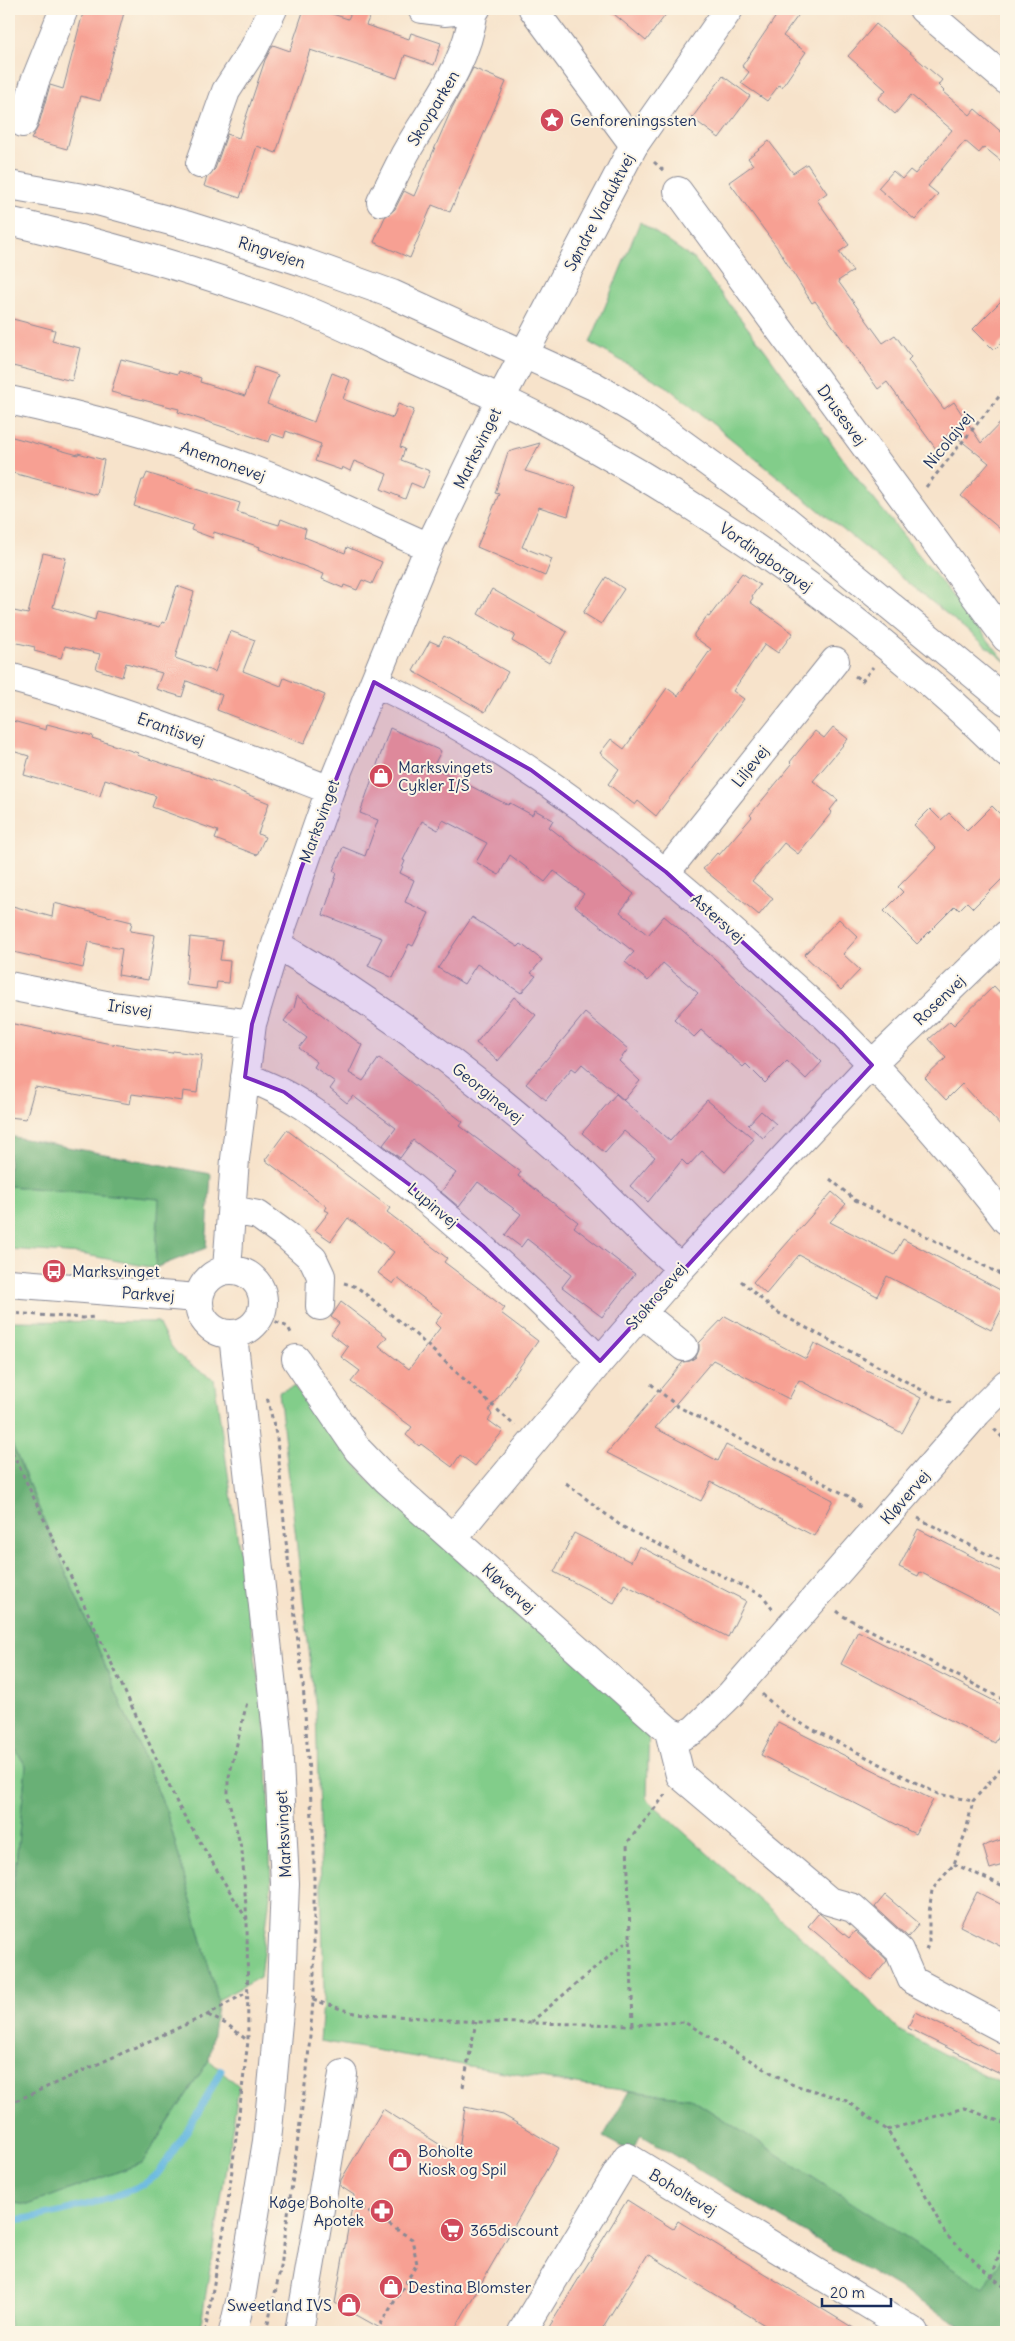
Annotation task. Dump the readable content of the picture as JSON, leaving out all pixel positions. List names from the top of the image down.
{
  "streets": {
    "street": [
      "Skovparken",
      "Søndre Viaduktvej",
      "Ringvejen",
      "Drusesvej",
      "Marksvinget",
      "Anemonevej",
      "Vordingborgvej",
      "Erantisvej",
      "Liljevej",
      "Astersvej",
      "Rosenvej",
      "Irisvej",
      "Georginevej",
      "Lupinvej",
      "Parkvej",
      "Stokrosevej",
      "Kløvervej",
      "Boholtevej"
    ],
    "path": ["Nicolajvej"]
  },
  "crossings": [
    ["Søndre Viaduktvej", "Ringvejen"],
    ["Søndre Viaduktvej", "Marksvinget"],
    ["Søndre Viaduktvej", "Vordingborgvej"],
    ["Drusesvej", "Nicolajvej"],
    ["Marksvinget", "Anemonevej"],
    ["Marksvinget", "Vordingborgvej"],
    ["Marksvinget", "Erantisvej"],
    ["Marksvinget", "Astersvej"],
    ["Marksvinget", "Irisvej"],
    ["Marksvinget", "Georginevej"],
    ["Marksvinget", "Lupinvej"],
    ["Marksvinget", "Parkvej"],
    ["Liljevej", "Astersvej"],
    ["Astersvej", "Rosenvej"],
    ["Astersvej", "Stokrosevej"],
    ["Rosenvej", "Stokrosevej"],
    ["Georginevej", "Stokrosevej"],
    ["Lupinvej", "Stokrosevej"],
    ["Stokrosevej", "Kløvervej"]
  ],
  "places": {
    "place": ["Genforeningssten"],
    "shop": [
      "Marksvingets Cykler I/S",
      "Boholte Kiosk og Spil",
      "Destina Blomster",
      "Sweetland IVS"
    ],
    "bus stop": ["Marksvinget"],
    "pharmacy": ["Køge Boholte Apotek"],
    "supermarket": ["365discount"]
  },
  "scale_bar": "20 m"
}
